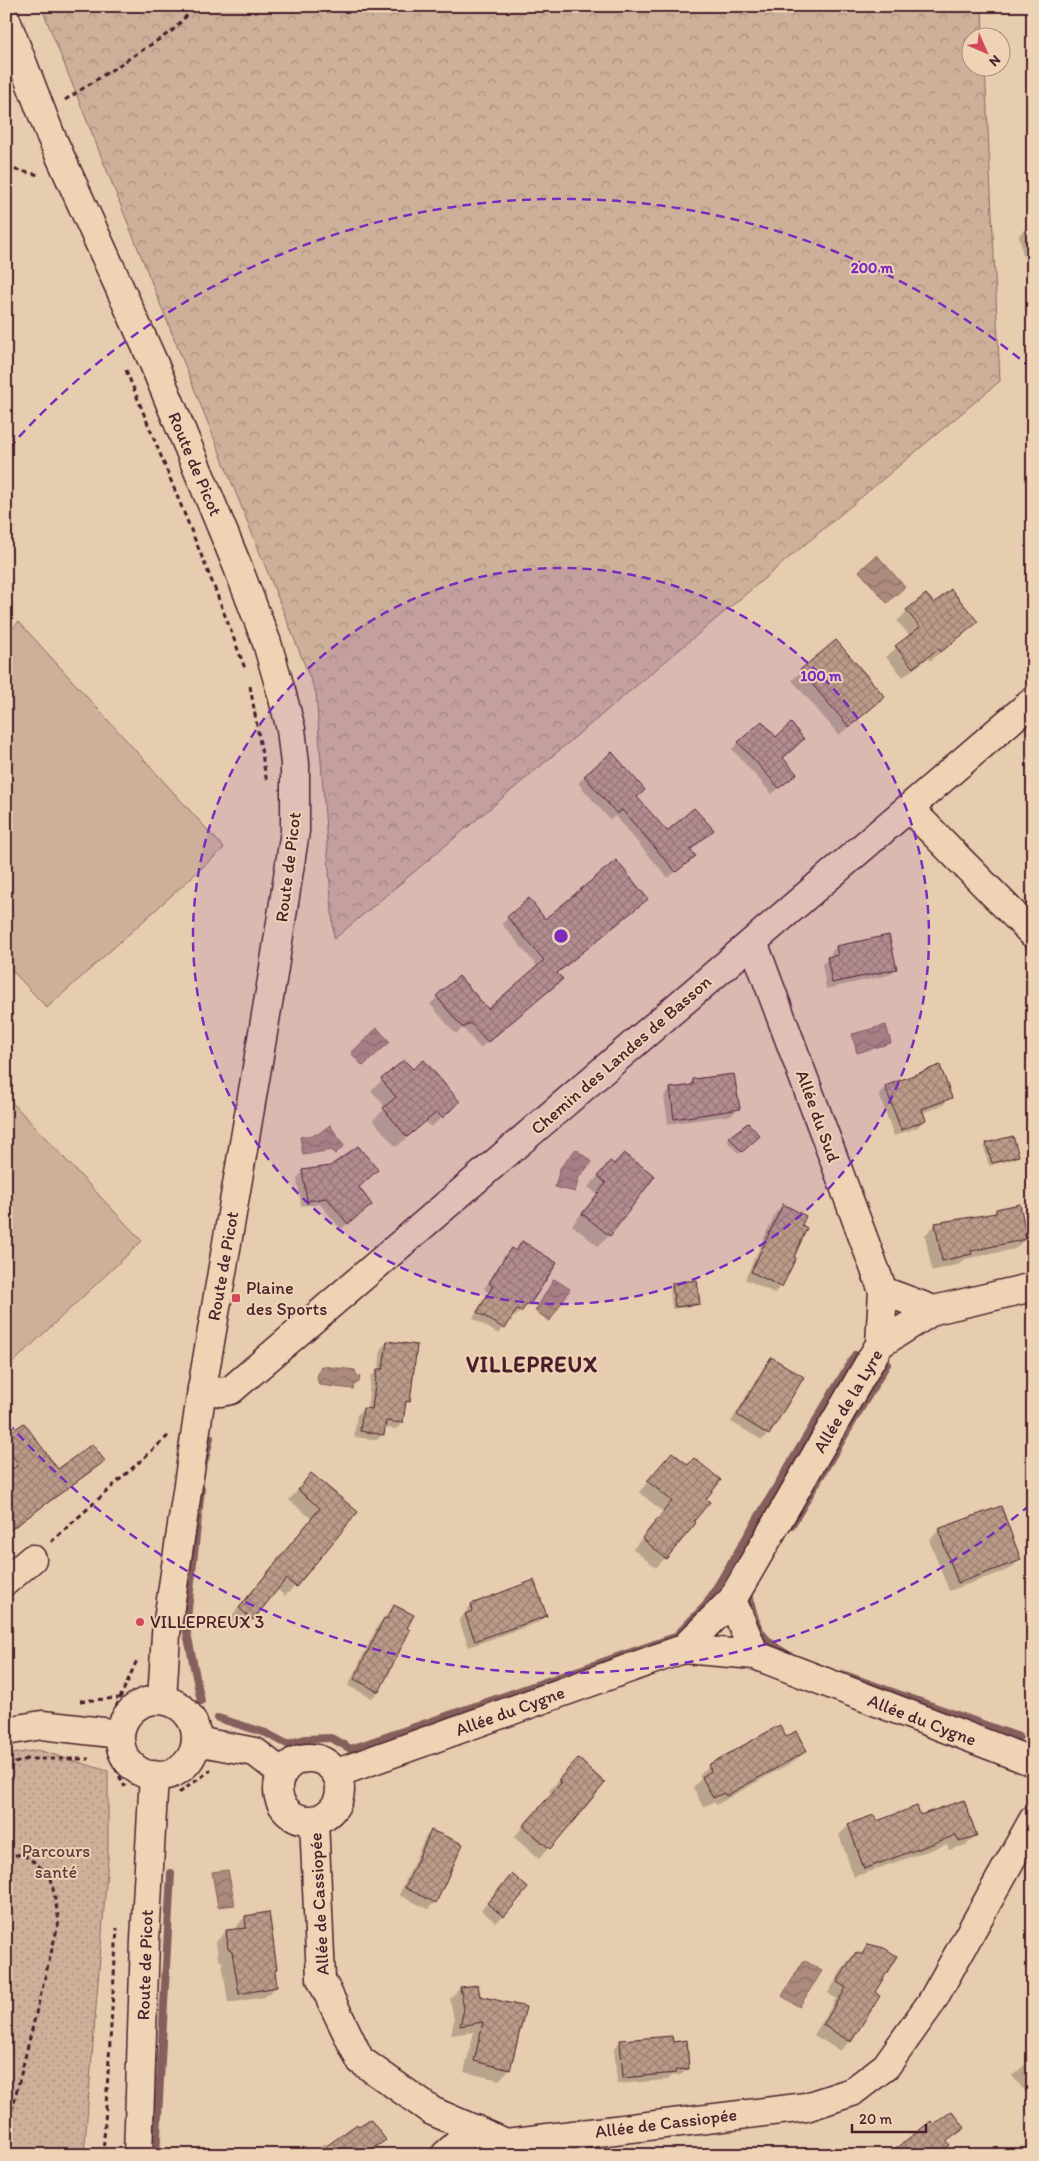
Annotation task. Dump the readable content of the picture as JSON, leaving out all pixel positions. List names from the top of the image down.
{
  "streets": {
    "street": [
      "Route de Picot",
      "Chemin des Landes de Basson",
      "Allée du Sud",
      "Allée de la Lyre",
      "Allée du Cygne",
      "Allée de Cassiopée"
    ]
  },
  "crossings": [
    ["Route de Picot", "Chemin des Landes de Basson"],
    ["Chemin des Landes de Basson", "Allée du Sud"],
    ["Allée du Sud", "Allée de la Lyre"],
    ["Allée de la Lyre", "Allée du Cygne"],
    ["Allée du Cygne", "Allée de Cassiopée"]
  ],
  "districts": ["VILLEPREUX"],
  "parks": ["Parcours santé"],
  "places": {
    "transit": ["Plaine des Sports"],
    "other": ["VILLEPREUX 3"]
  },
  "scale_bar": "20 m",
  "north": "bottom right",
  "rings": ["200 m", "100 m"]
}
